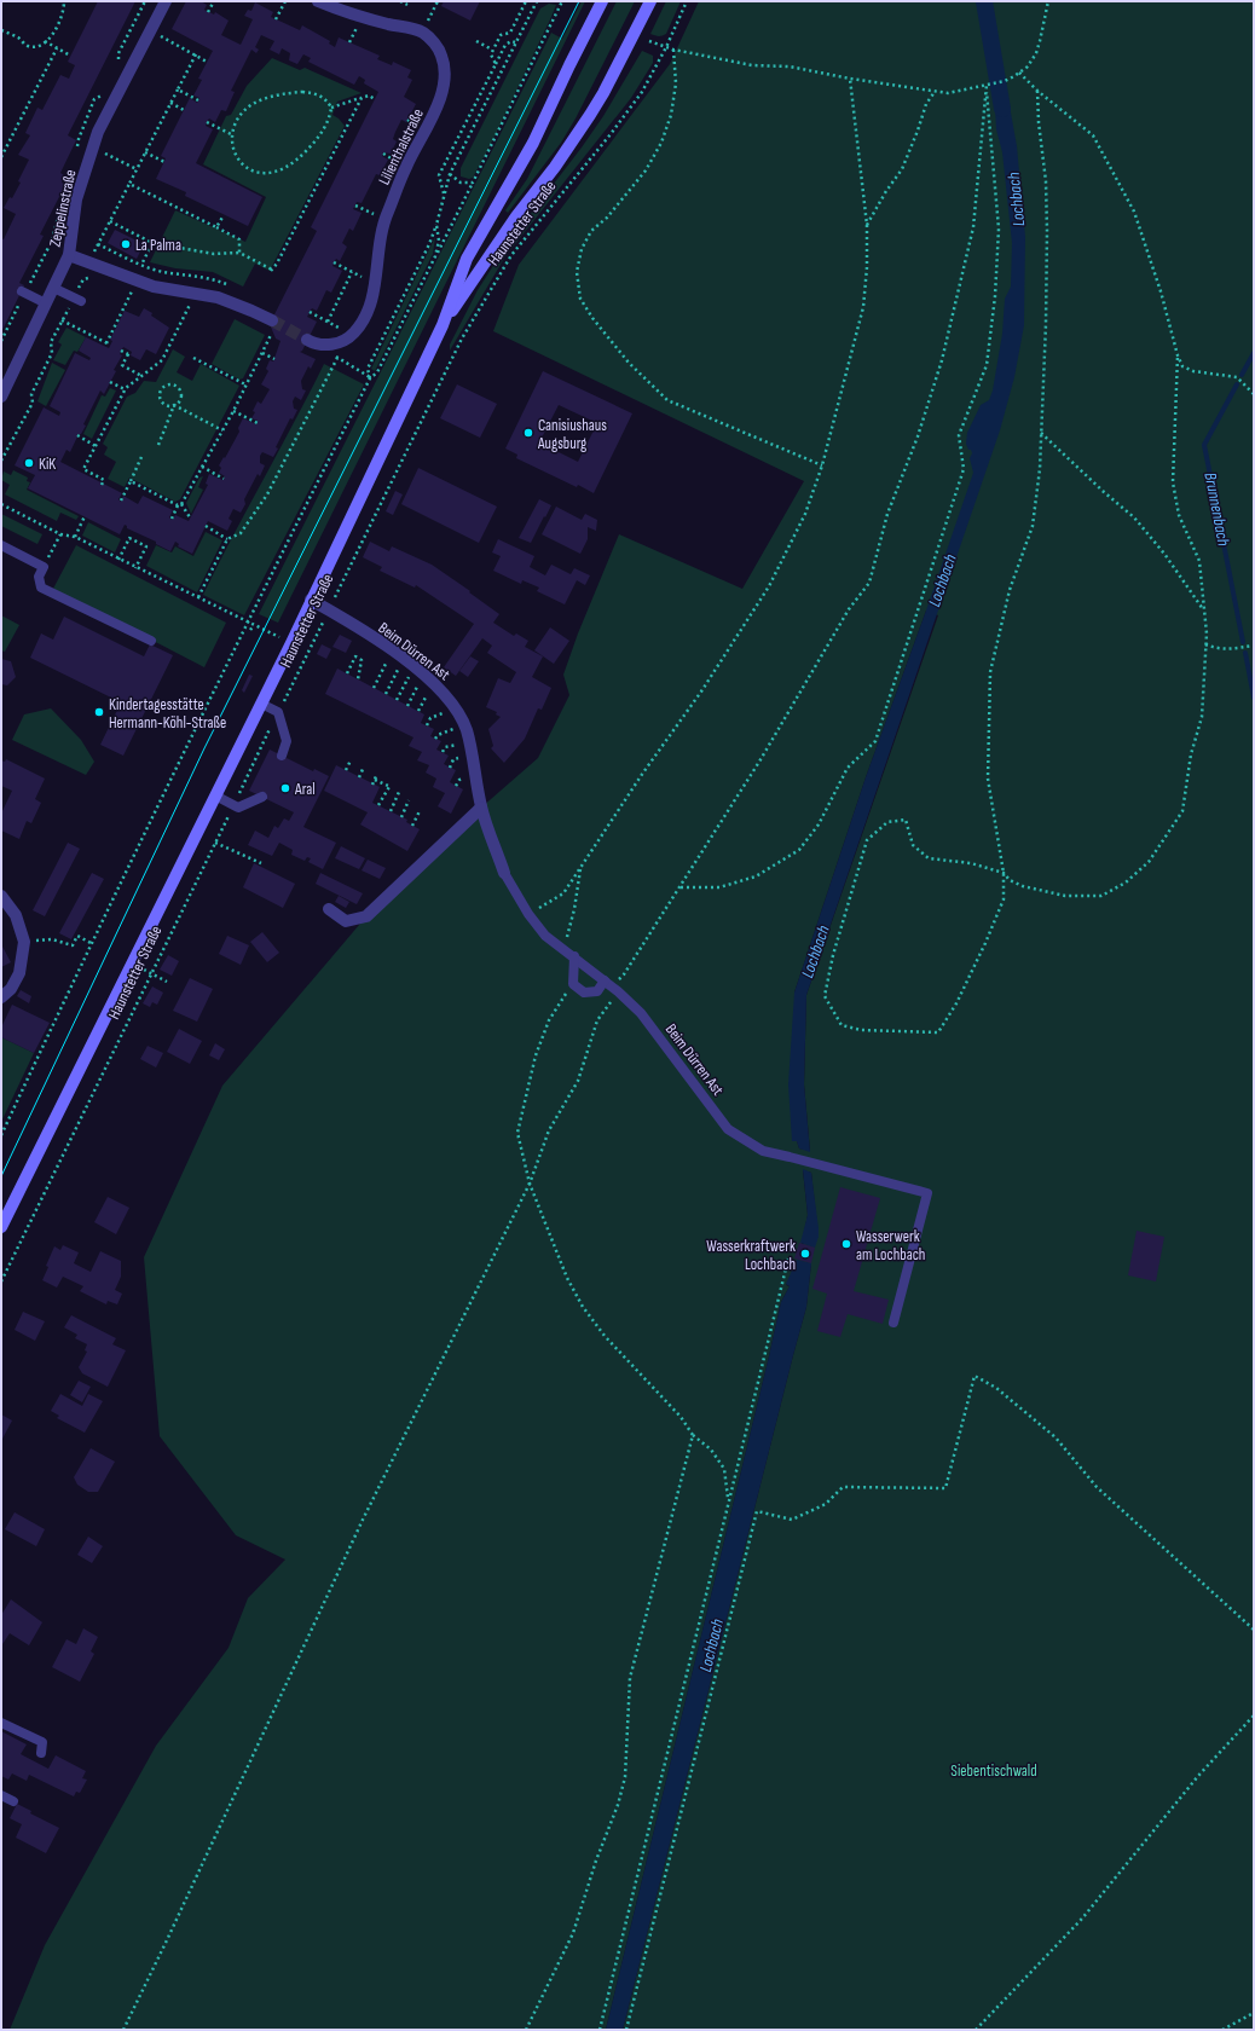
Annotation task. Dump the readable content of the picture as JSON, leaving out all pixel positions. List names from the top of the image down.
{
  "streets": {
    "main road": ["Haunstetter Straße"],
    "street": ["Lilienthalstraße", "Zeppelinstraße", "Beim Dürren Ast"]
  },
  "crossings": [
    ["Haunstetter Straße", "Beim Dürren Ast"]
  ],
  "water": ["Lochbach", "Brunnenbach"],
  "parks": ["Siebentischwald"],
  "places": [
    "La Palma",
    "Canisiushaus Augsburg",
    "KiK",
    "Kindertagesstätte Hermann-Köhl-Straße",
    "Aral",
    "Wasserwerk am Lochbach",
    "Wasserkraftwerk Lochbach"
  ]
}
